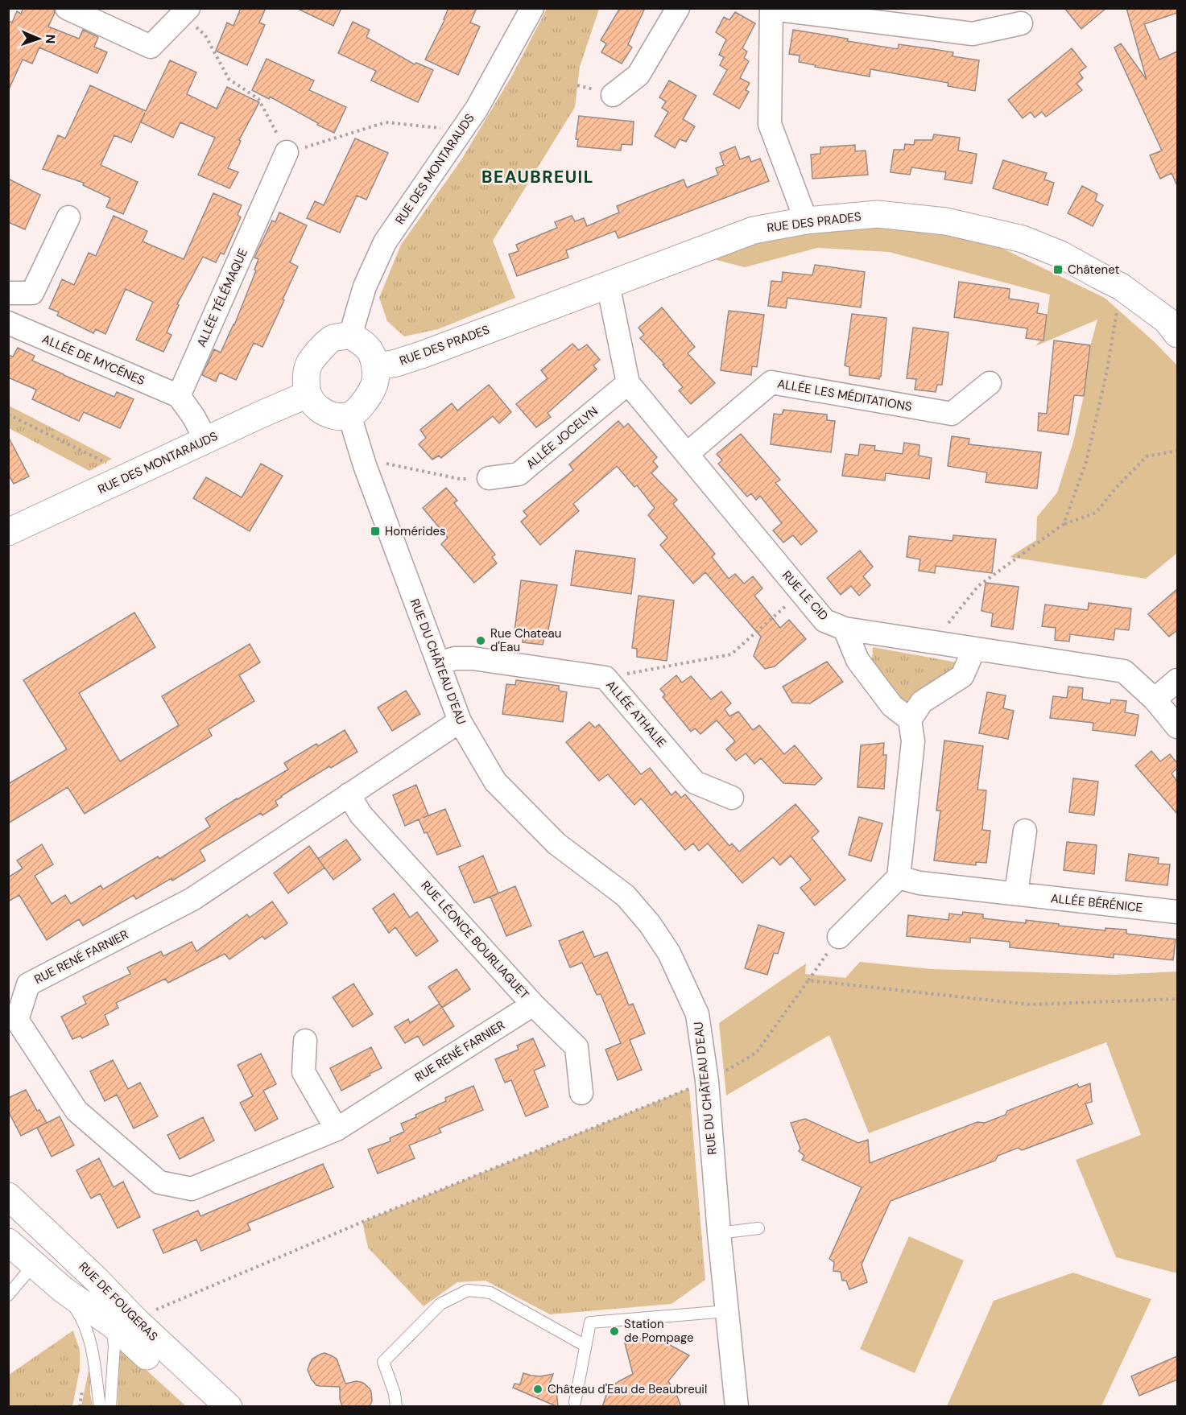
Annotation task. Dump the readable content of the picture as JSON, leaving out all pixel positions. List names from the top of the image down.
{
  "streets": {
    "street": [
      "RUE DES MONTARAUDS",
      "RUE DES PRADES",
      "ALLÉE TÉLÉMAQUE",
      "ALLÉE DE MYCÉNES",
      "ALLÉE LES MÉDITATIONS",
      "ALLÉE JOCELYN",
      "RUE LE CID",
      "RUE DU CHÂTEAU D'EAU",
      "ALLÉE ATHALIE",
      "ALLÉE BÉRÉNICE",
      "RUE LÉONCE BOURLIAGUET",
      "RUE RENÉ FARNIER",
      "RUE DE FOUGERAS"
    ]
  },
  "crossings": [
    ["RUE DES MONTARAUDS", "RUE DES PRADES"],
    ["RUE DES MONTARAUDS", "RUE DU CHÂTEAU D'EAU"],
    ["RUE DES PRADES", "RUE LE CID"],
    ["RUE DES PRADES", "RUE DU CHÂTEAU D'EAU"],
    ["ALLÉE TÉLÉMAQUE", "ALLÉE DE MYCÉNES"],
    ["ALLÉE LES MÉDITATIONS", "RUE LE CID"],
    ["ALLÉE JOCELYN", "RUE LE CID"],
    ["RUE DU CHÂTEAU D'EAU", "ALLÉE ATHALIE"],
    ["RUE DU CHÂTEAU D'EAU", "RUE RENÉ FARNIER"],
    ["RUE LÉONCE BOURLIAGUET", "RUE RENÉ FARNIER"]
  ],
  "districts": ["BEAUBREUIL"],
  "places": {
    "transit": ["Châtenet", "Homérides"],
    "other": ["Rue Chateau d'Eau", "Station de Pompage", "Château d'Eau de Beaubreuil"]
  },
  "north": "right"
}
